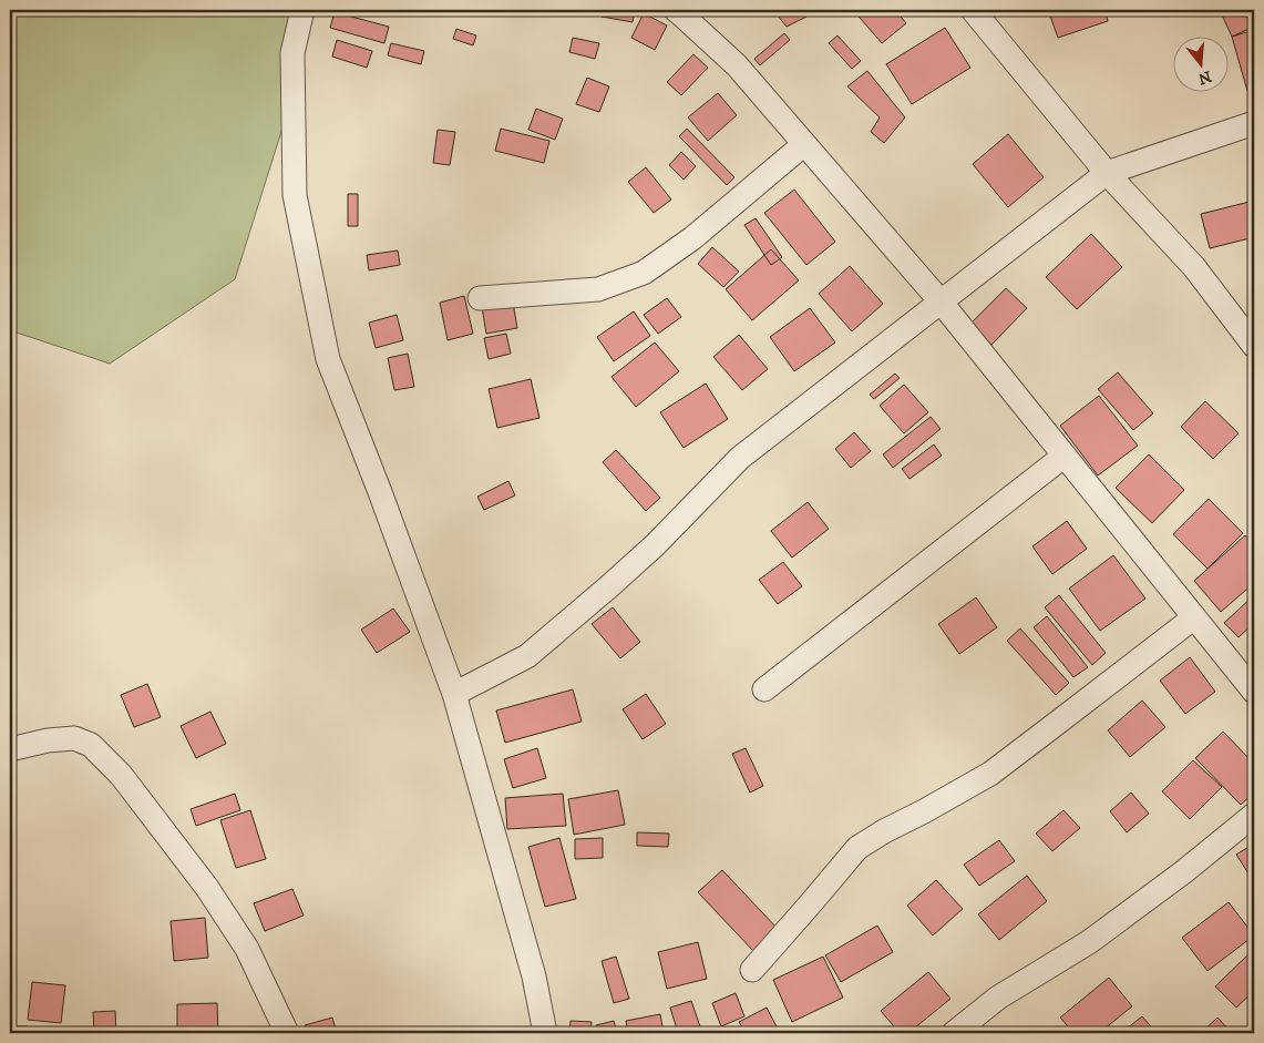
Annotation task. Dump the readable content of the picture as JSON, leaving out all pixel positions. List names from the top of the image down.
{
  "north": "bottom"
}
